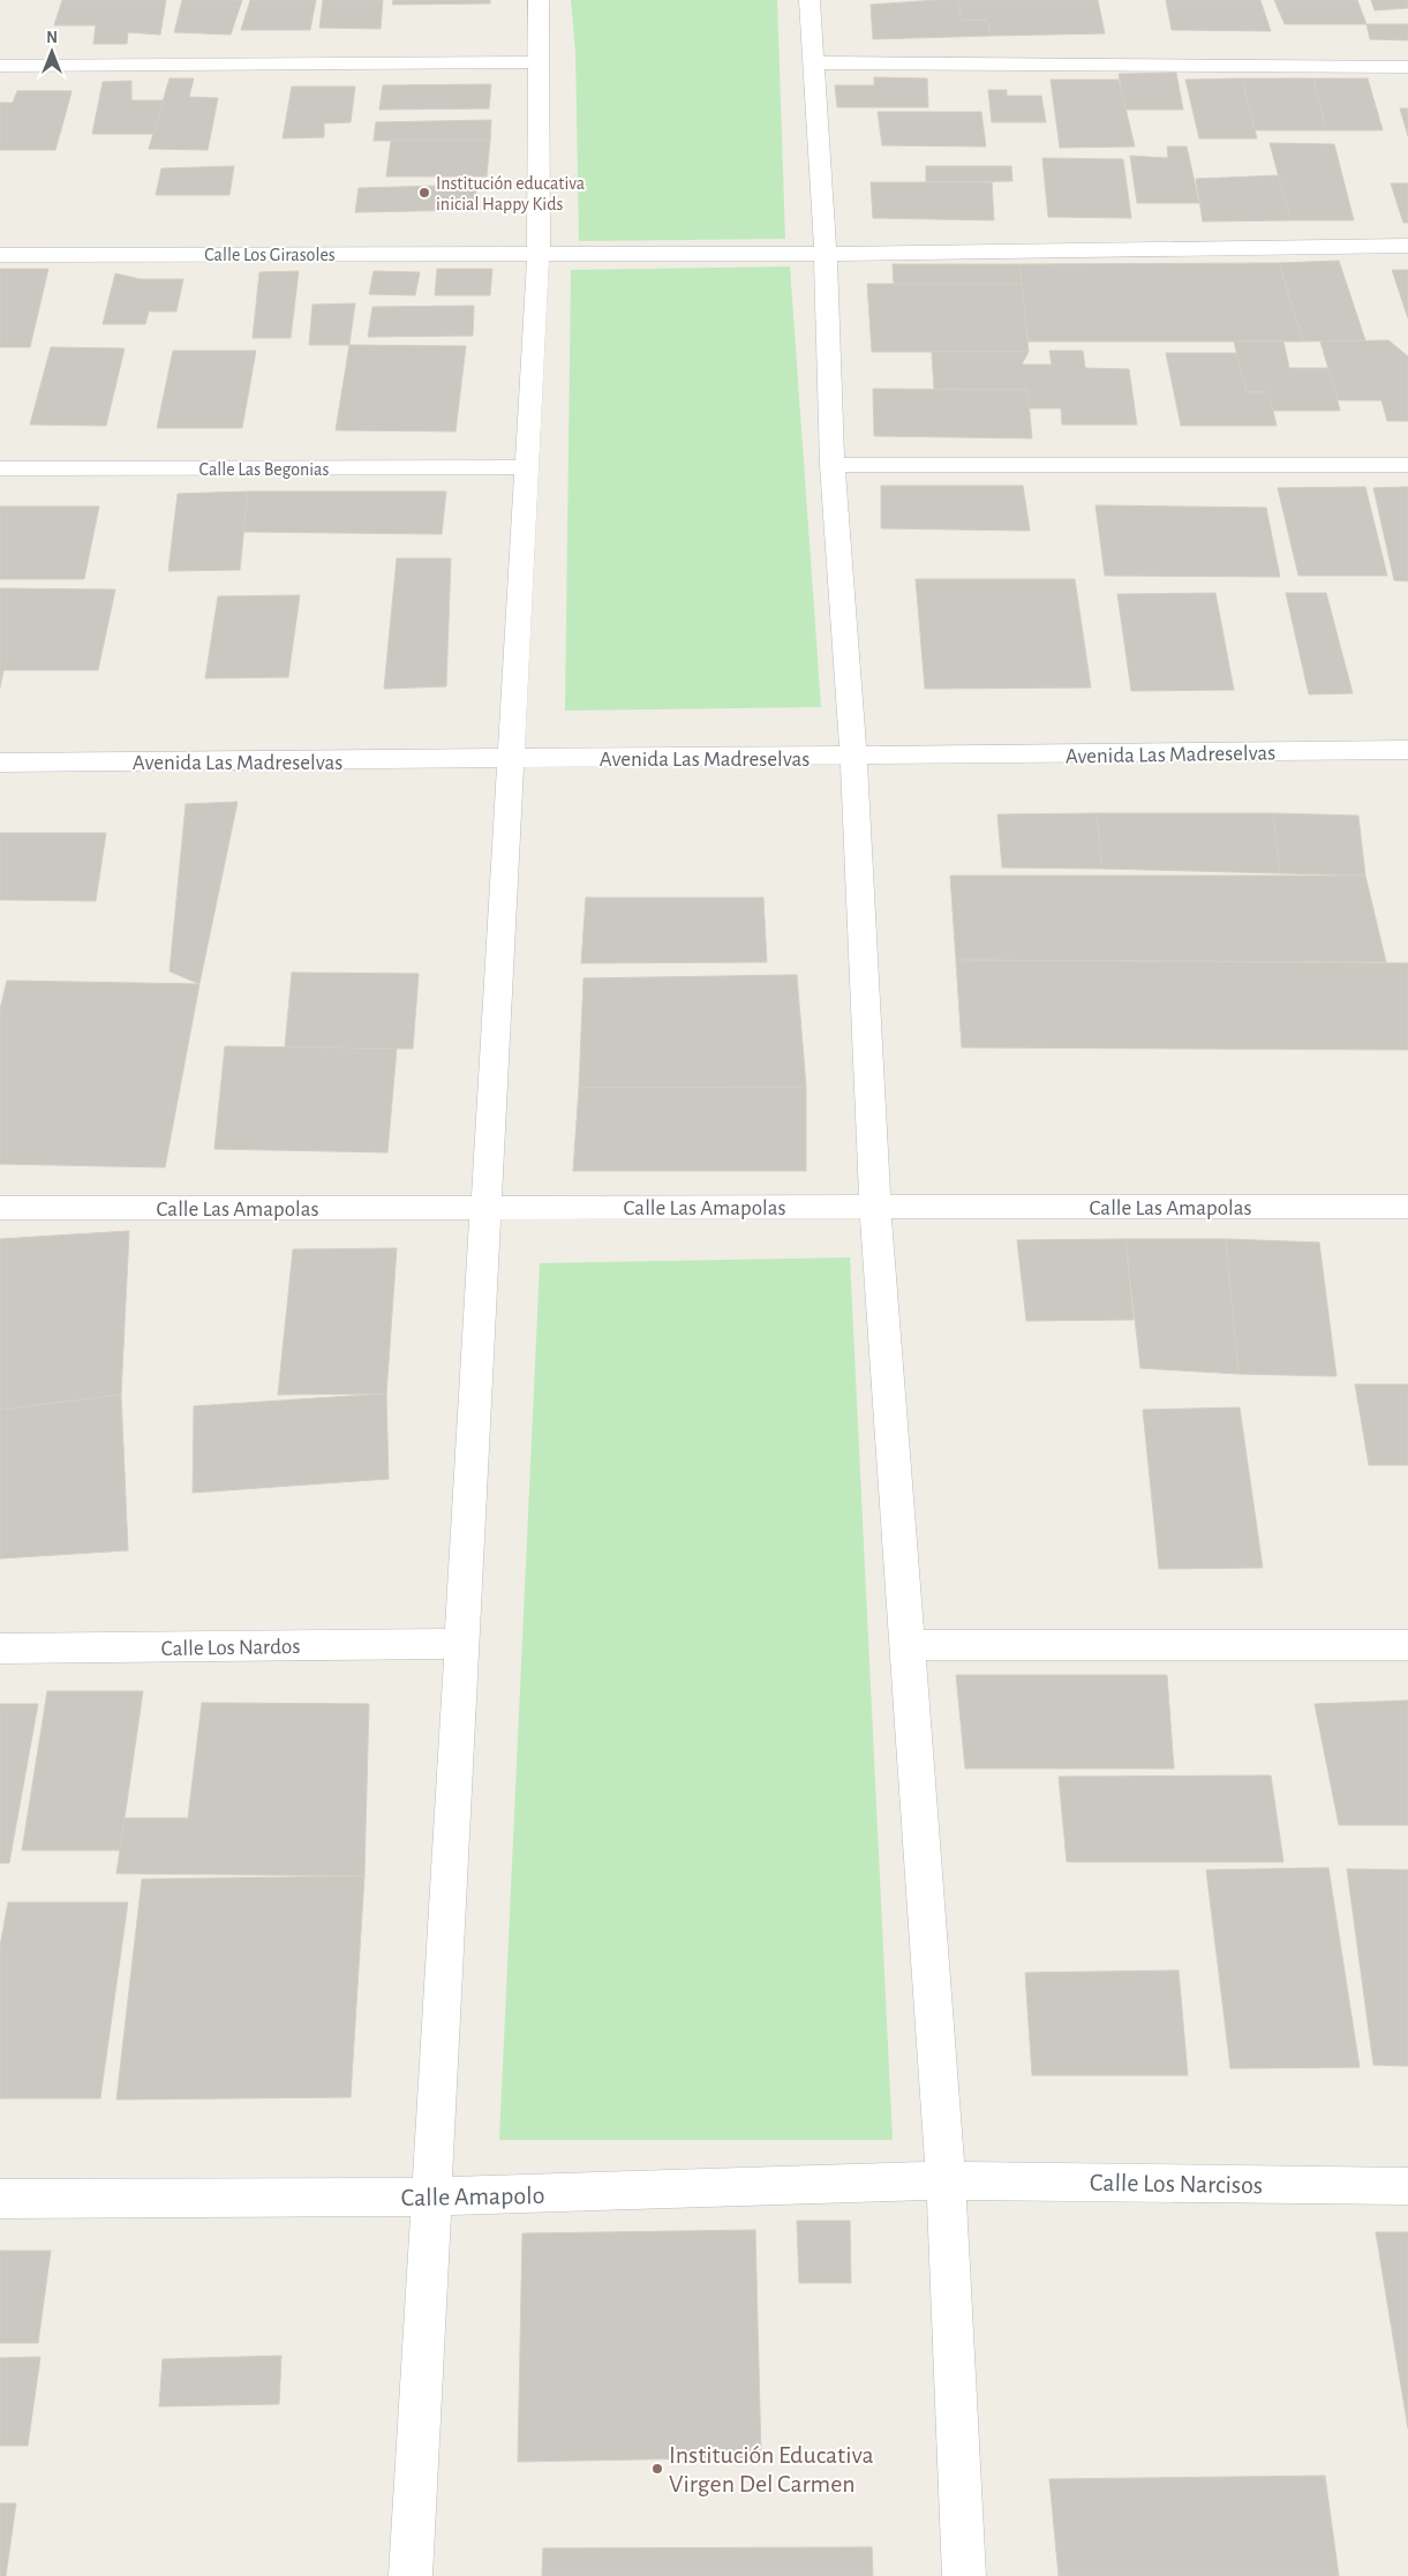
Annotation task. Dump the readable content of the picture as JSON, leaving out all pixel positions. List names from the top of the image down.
{
  "streets": {
    "street": [
      "Calle Los Girasoles",
      "Calle Las Begonias",
      "Avenida Las Madreselvas",
      "Calle Las Amapolas",
      "Calle Los Nardos",
      "Calle Los Narcisos",
      "Calle Amapolo"
    ]
  },
  "crossings": [
    ["Calle Los Narcisos", "Calle Amapolo"]
  ],
  "places": ["Institución educativa inicial Happy Kids", "Institución Educativa Virgen Del Carmen"],
  "north": "top"
}
